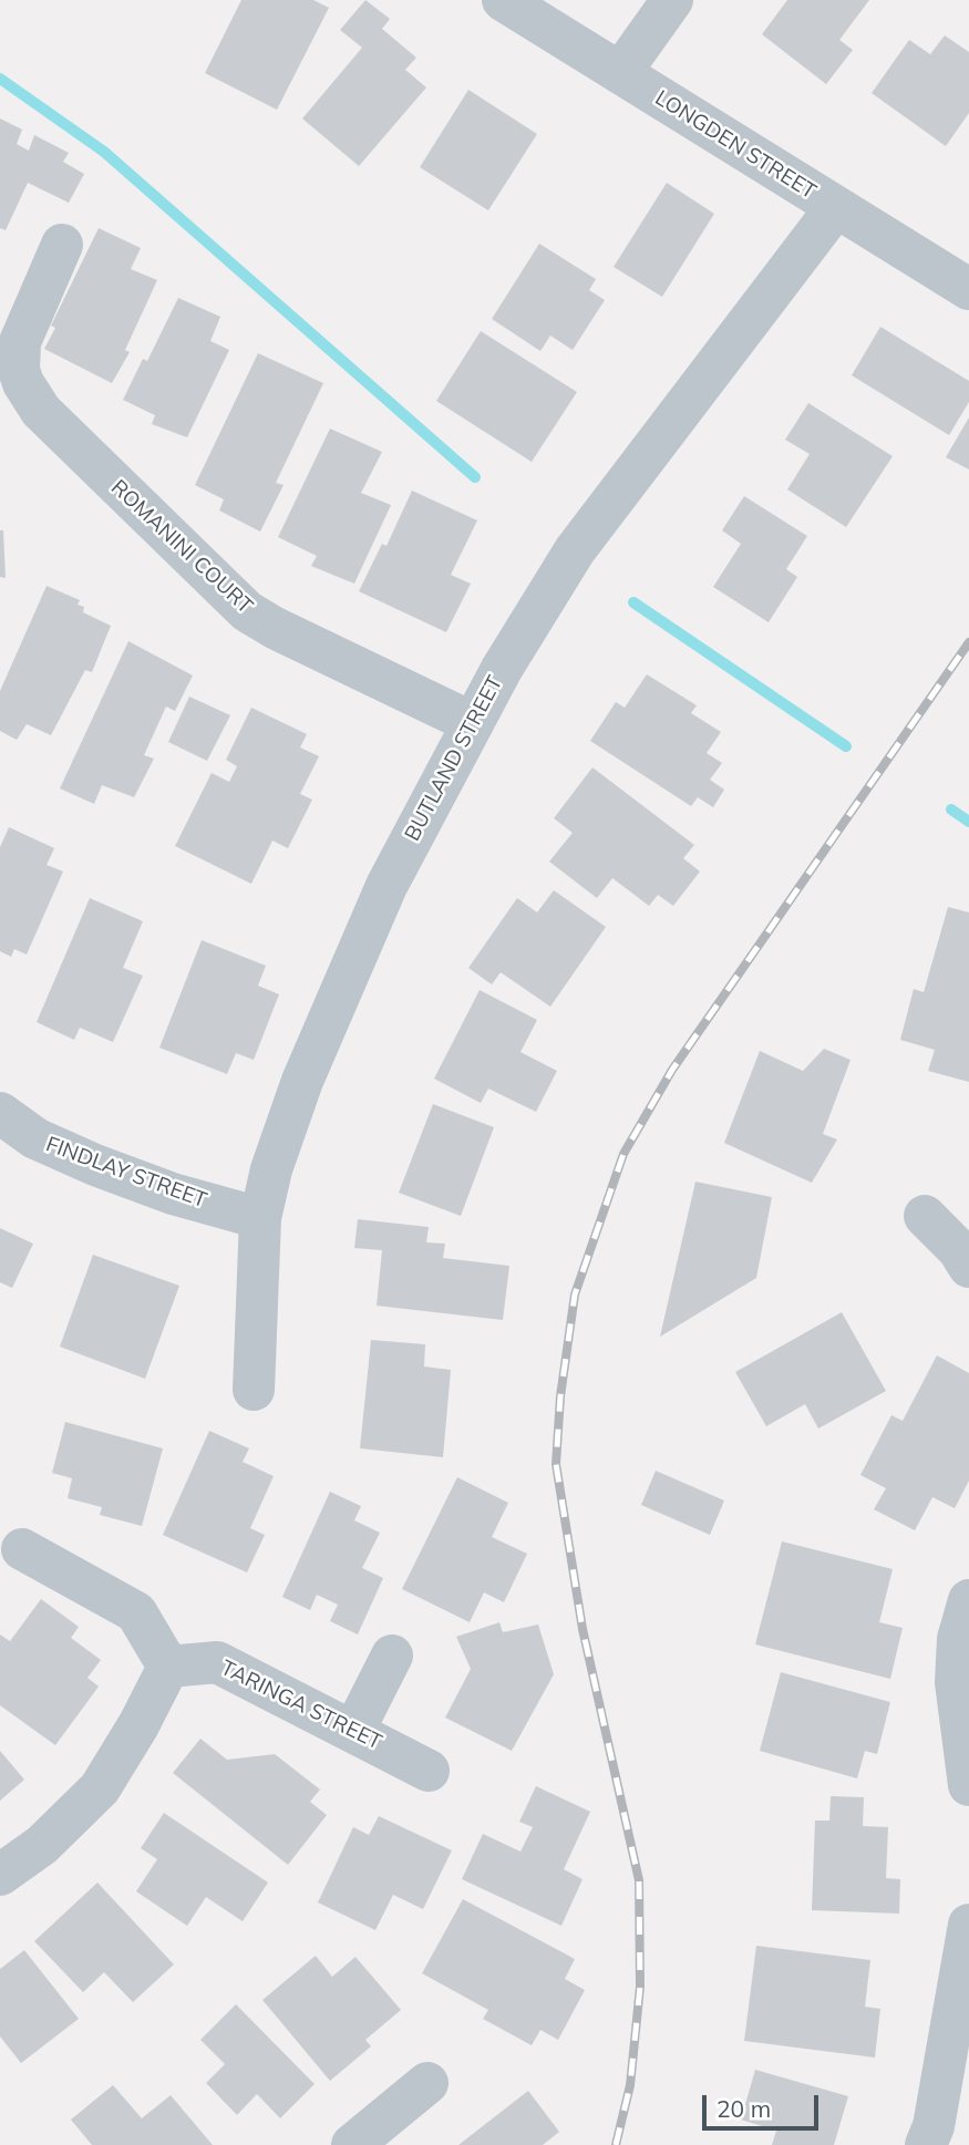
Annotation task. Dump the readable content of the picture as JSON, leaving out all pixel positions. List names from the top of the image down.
{
  "streets": {
    "street": [
      "LONGDEN STREET",
      "ROMANINI COURT",
      "BUTLAND STREET",
      "FINDLAY STREET",
      "TARINGA STREET"
    ]
  },
  "crossings": [
    ["LONGDEN STREET", "BUTLAND STREET"],
    ["ROMANINI COURT", "BUTLAND STREET"],
    ["BUTLAND STREET", "FINDLAY STREET"]
  ],
  "scale_bar": "20 m"
}
